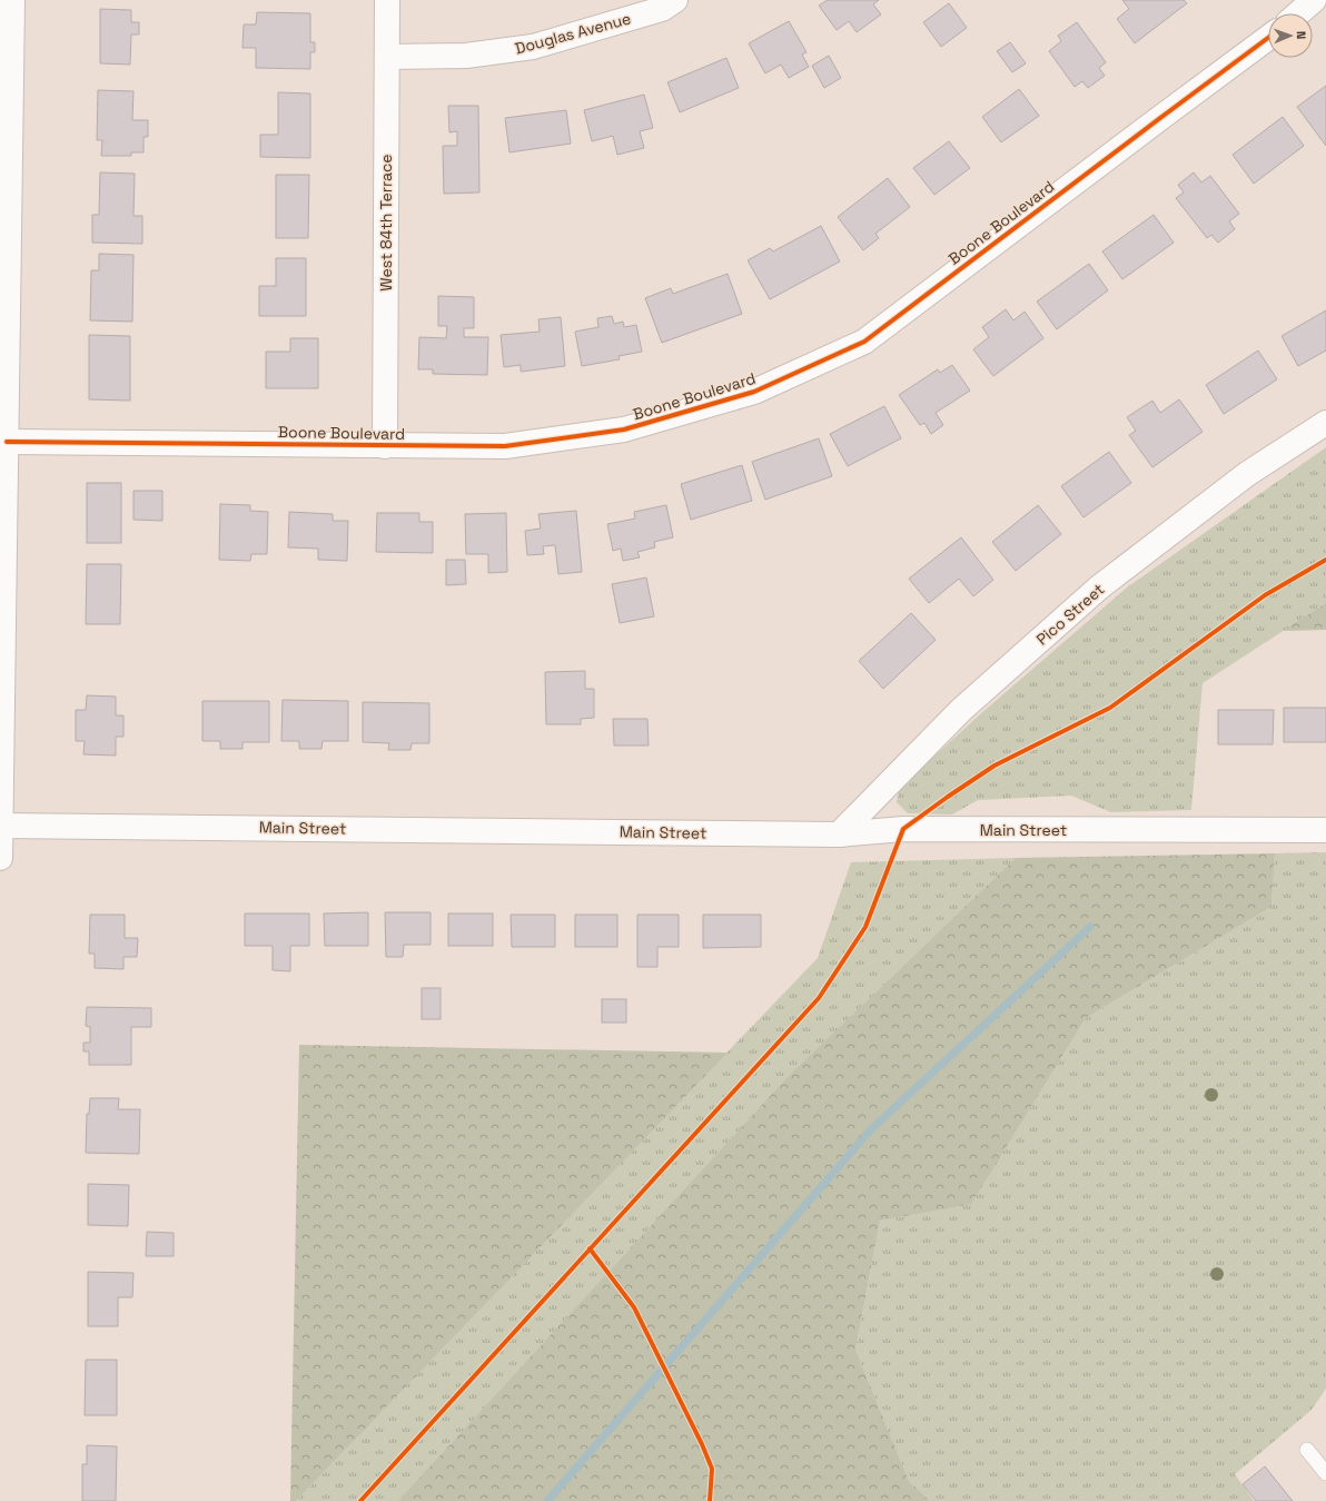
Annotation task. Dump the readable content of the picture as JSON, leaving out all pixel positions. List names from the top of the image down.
{
  "streets": {
    "street": [
      "Douglas Avenue",
      "West 84th Terrace",
      "Boone Boulevard",
      "Pico Street",
      "Main Street"
    ]
  },
  "crossings": [
    ["Douglas Avenue", "West 84th Terrace"],
    ["West 84th Terrace", "Boone Boulevard"],
    ["Pico Street", "Main Street"]
  ],
  "north": "right"
}
